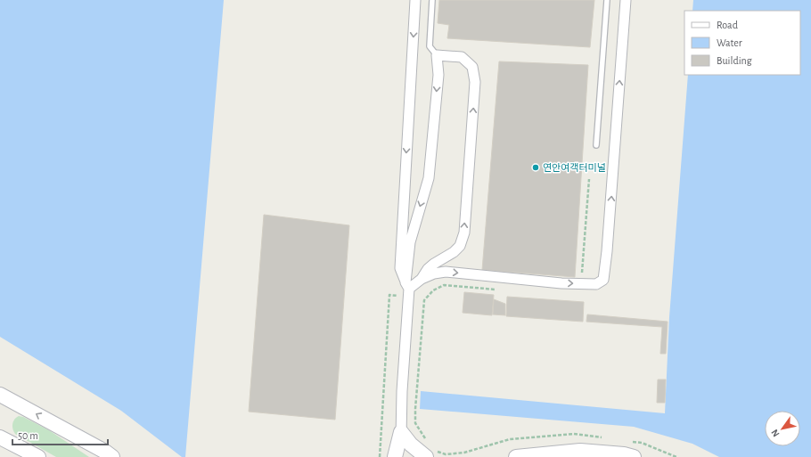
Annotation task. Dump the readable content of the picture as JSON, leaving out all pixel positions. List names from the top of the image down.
{
  "places": ["연안여객터미널"],
  "legend": ["Road", "Water", "Building"],
  "scale_bar": "50 m",
  "north": "bottom left"
}
